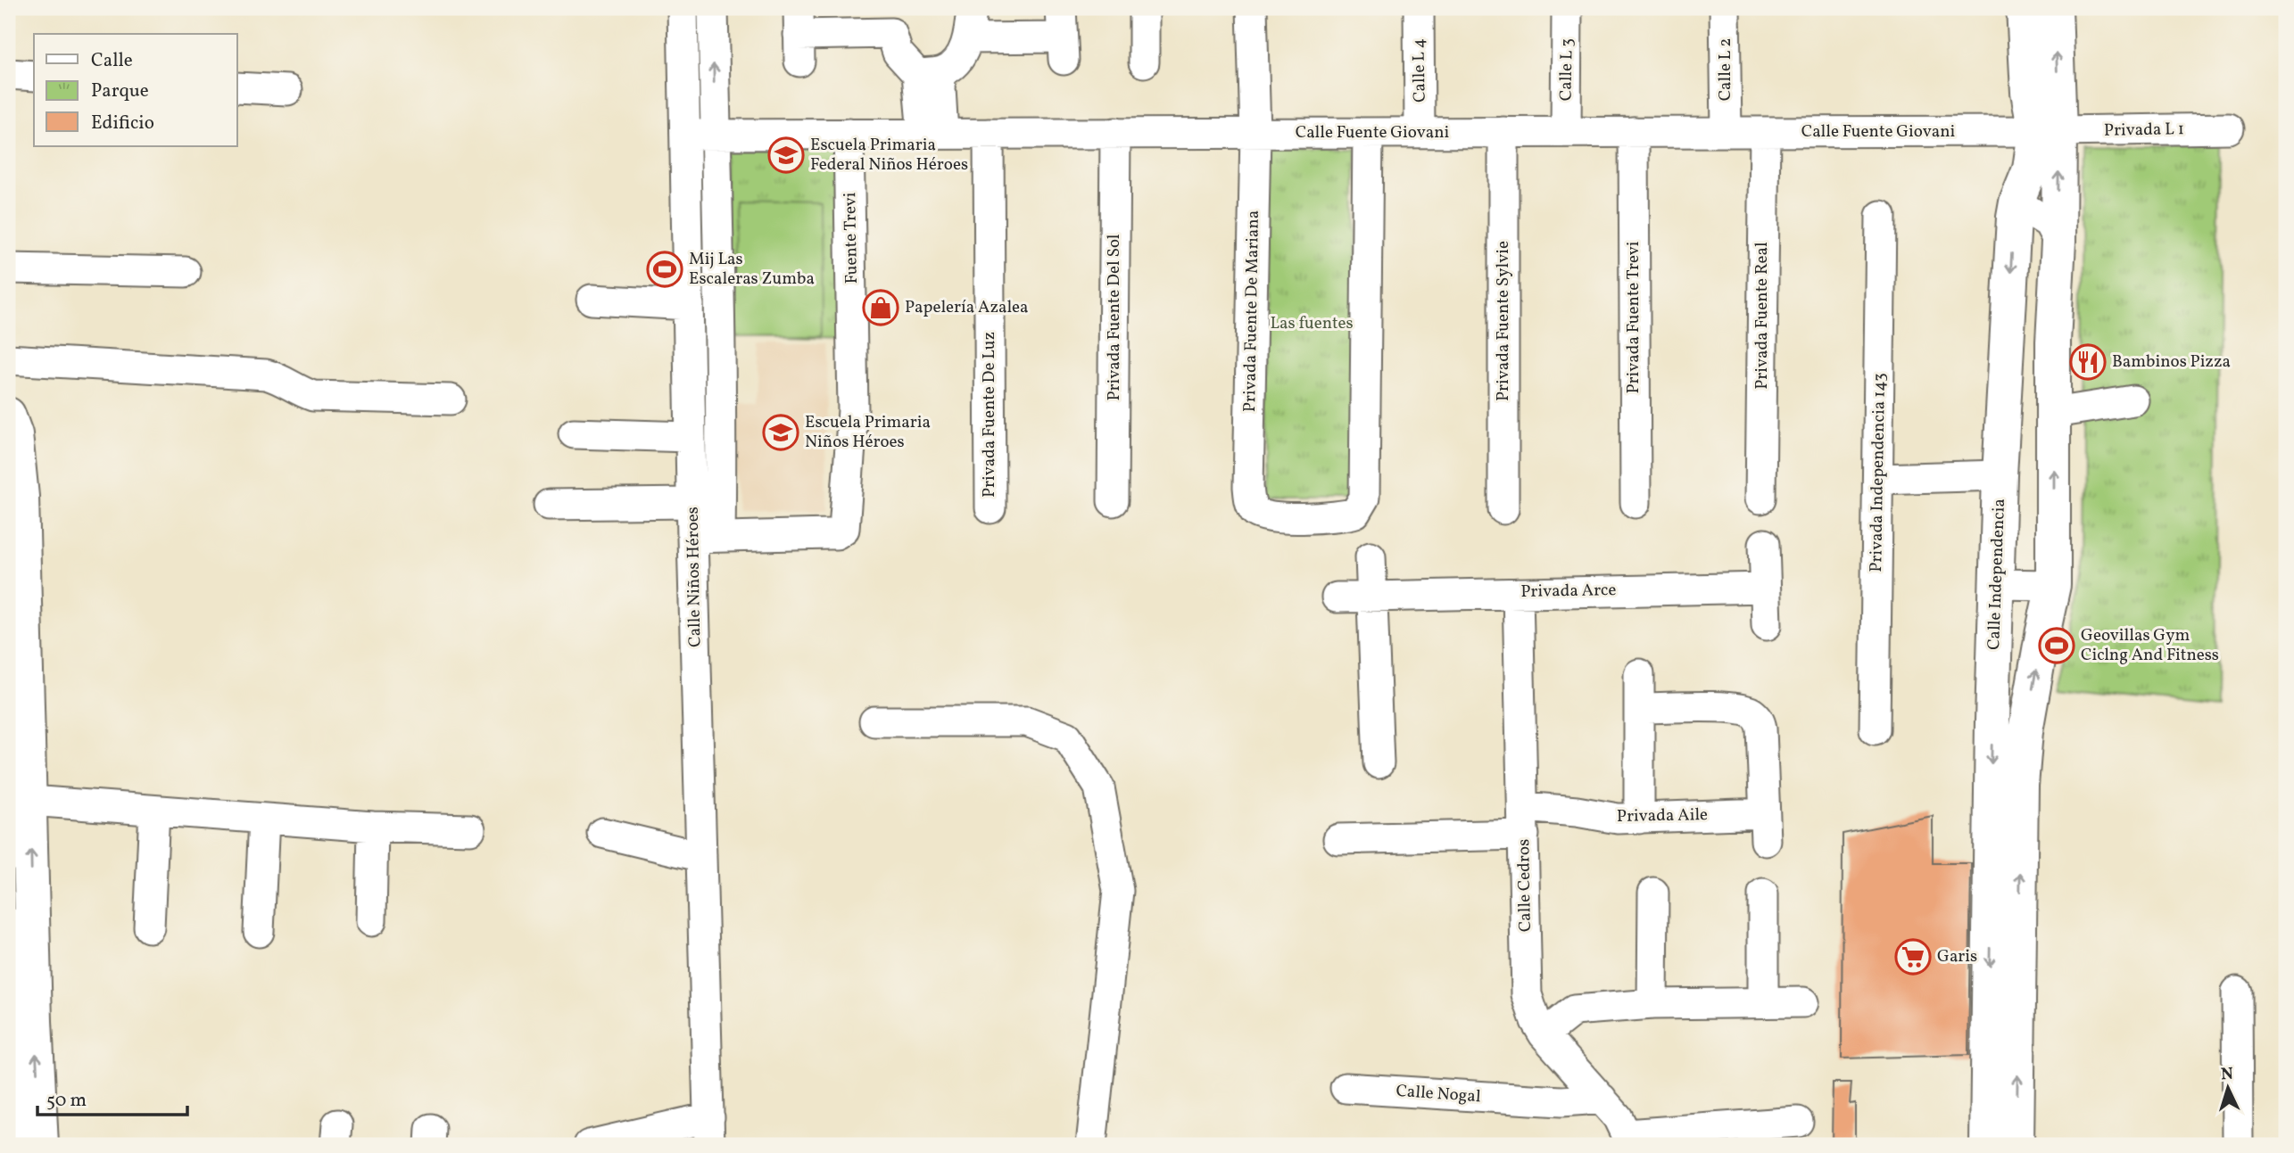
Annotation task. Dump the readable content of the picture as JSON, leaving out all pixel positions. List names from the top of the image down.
{
  "streets": {
    "main road": ["Calle Independencia"],
    "street": [
      "Calle L 3",
      "Calle L 2",
      "Calle L 4",
      "Privada L 1",
      "Calle Fuente Giovani",
      "Fuente Trevi",
      "Privada Fuente De Mariana",
      "Privada Fuente Real",
      "Privada Fuente Del Sol",
      "Privada Fuente Trevi",
      "Privada Fuente Sylvie",
      "Privada Fuente De Luz",
      "Privada Independencia 143",
      "Calle Niños Héroes",
      "Privada Arce",
      "Privada Aile",
      "Calle Cedros",
      "Calle Nogal"
    ]
  },
  "crossings": [
    ["Calle L 3", "Calle Fuente Giovani"],
    ["Calle L 2", "Calle Fuente Giovani"],
    ["Calle L 4", "Calle Fuente Giovani"],
    ["Privada L 1", "Calle Fuente Giovani"],
    ["Privada L 1", "Calle Independencia"],
    ["Calle Fuente Giovani", "Fuente Trevi"],
    ["Calle Fuente Giovani", "Privada Fuente De Mariana"],
    ["Calle Fuente Giovani", "Privada Fuente Real"],
    ["Calle Fuente Giovani", "Privada Fuente Del Sol"],
    ["Calle Fuente Giovani", "Privada Fuente Trevi"],
    ["Calle Fuente Giovani", "Privada Fuente Sylvie"],
    ["Calle Fuente Giovani", "Privada Fuente De Luz"],
    ["Calle Fuente Giovani", "Calle Independencia"],
    ["Calle Fuente Giovani", "Calle Niños Héroes"],
    ["Fuente Trevi", "Calle Niños Héroes"],
    ["Privada Arce", "Calle Cedros"],
    ["Privada Aile", "Calle Cedros"],
    ["Calle Cedros", "Calle Nogal"]
  ],
  "parks": ["Las fuentes"],
  "places": {
    "school or university": ["Escuela Primaria Federal Niños Héroes", "Escuela Primaria Niños Héroes"],
    "sports": ["Mij Las Escaleras Zumba", "Geovillas Gym Ciclng And Fitness"],
    "shop": ["Papelería Azalea"],
    "restaurant": ["Bambinos Pizza"],
    "supermarket": ["Garis"]
  },
  "legend": ["Calle", "Parque", "Edificio"],
  "scale_bar": "50 m",
  "north": "top"
}
